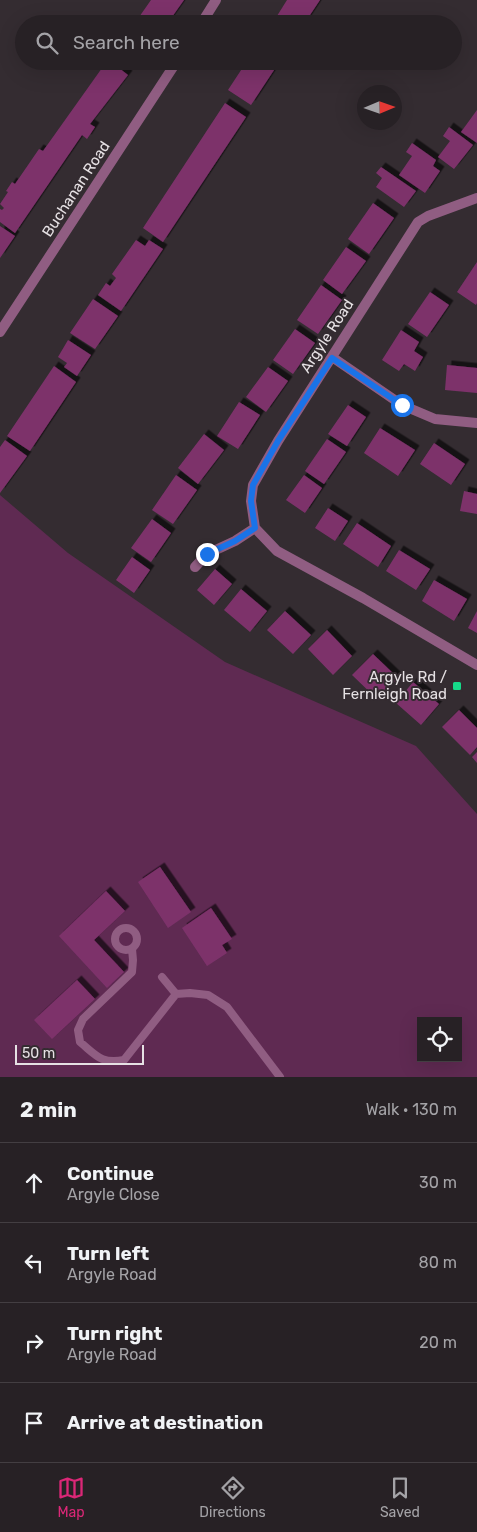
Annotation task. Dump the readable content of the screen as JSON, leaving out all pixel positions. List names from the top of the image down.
{
  "streets": {
    "street": ["Buchanan Road", "Argyle Road"]
  },
  "places": {
    "transit": ["Argyle Rd / Fernleigh Road"]
  },
  "scale_bar": "50 m",
  "north": "right",
  "page": {
    "search": "Search here",
    "scale": "50 m",
    "heading": ["2 min", "Walk · 130 m"],
    "list": [
      ["Continue", "Argyle Close", "30 m"],
      ["Turn left", "Argyle Road", "80 m"],
      ["Turn right", "Argyle Road", "20 m"],
      "Arrive at destination"
    ],
    "nav": ["Map", "Directions", "Saved"]
  }
}
